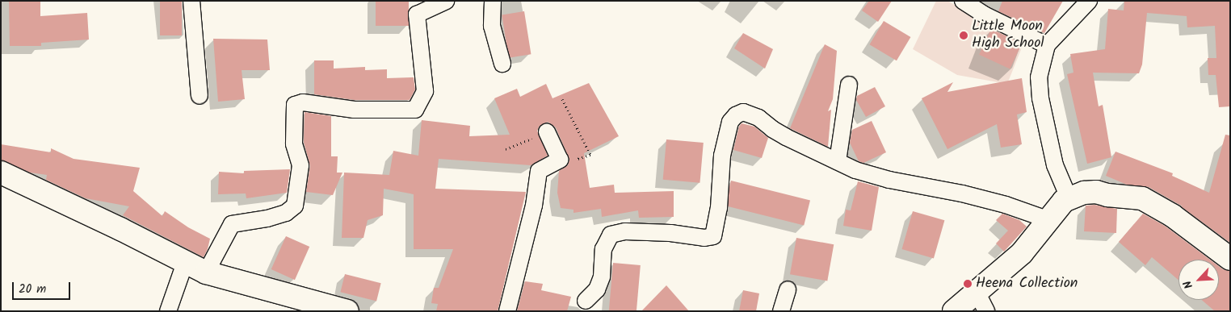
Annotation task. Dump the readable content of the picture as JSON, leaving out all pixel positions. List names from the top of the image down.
{
  "places": ["Little Moon High School", "Heena Collection"],
  "scale_bar": "20 m",
  "north": "bottom left"
}
